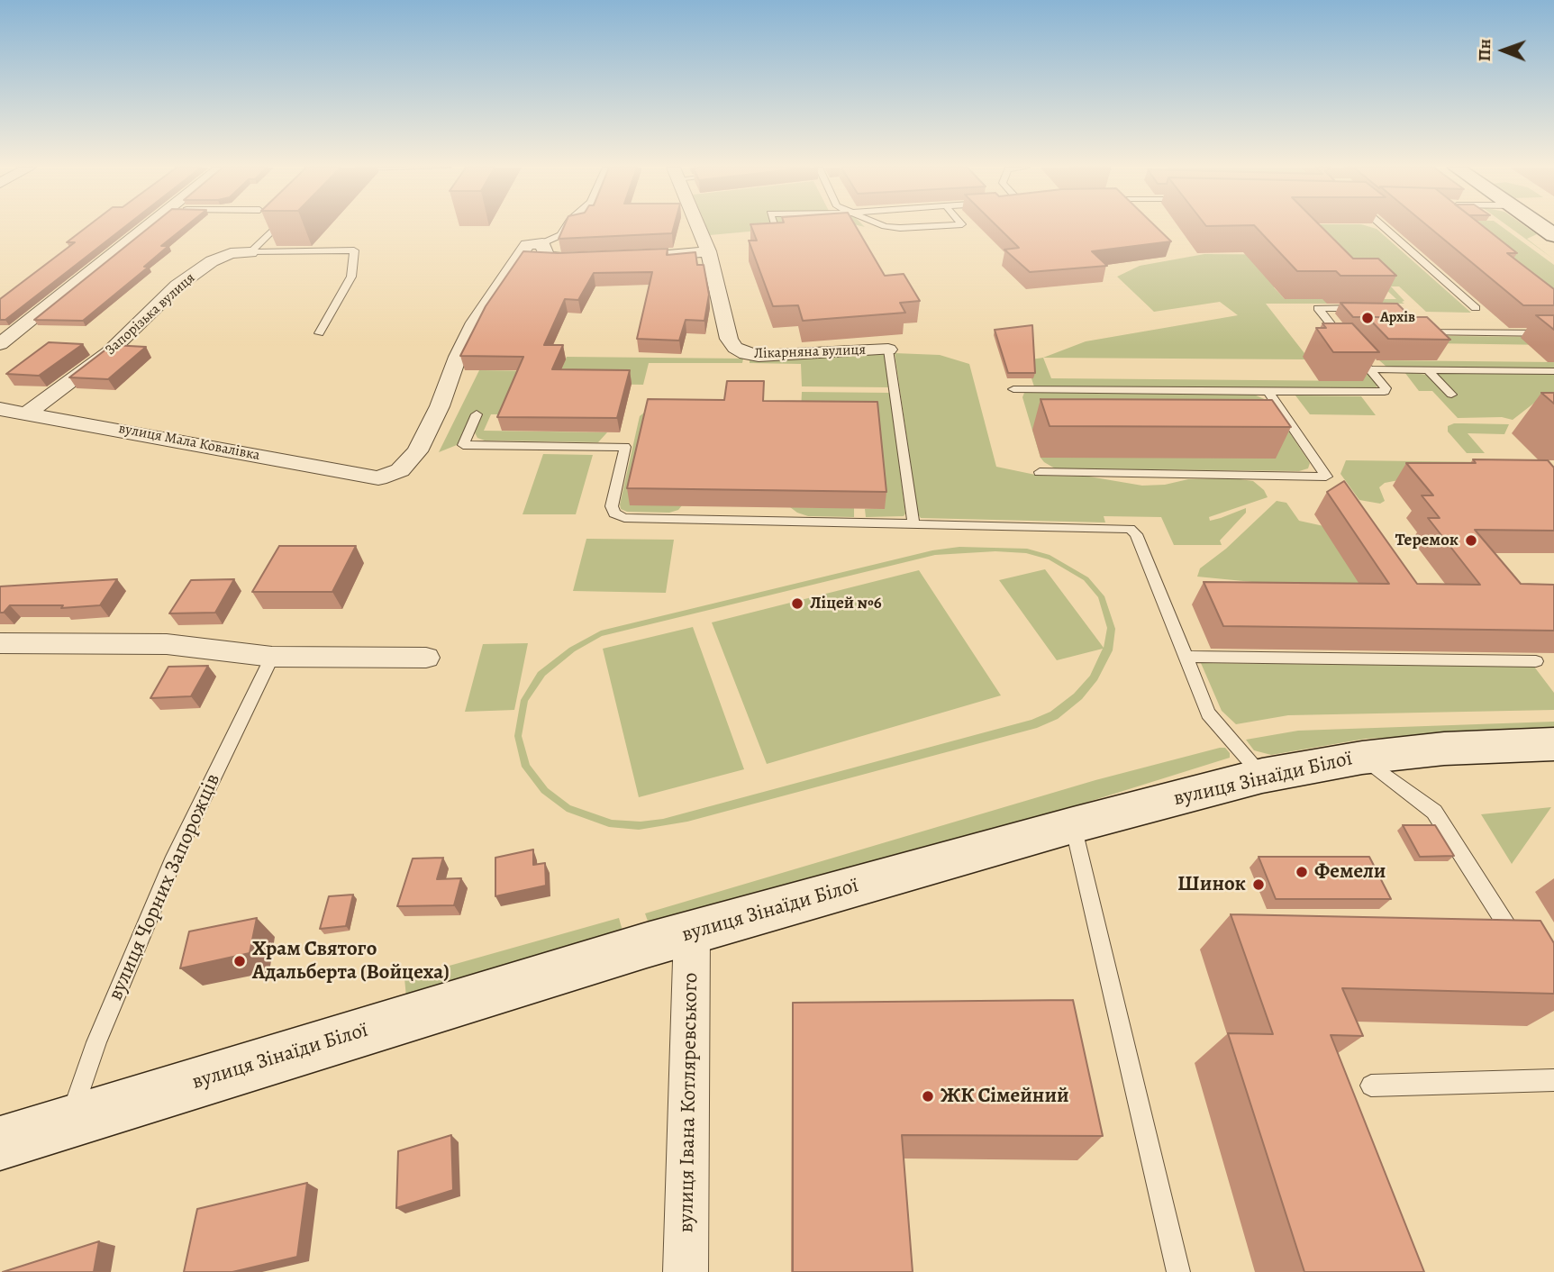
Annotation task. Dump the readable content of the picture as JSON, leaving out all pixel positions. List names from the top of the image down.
{
  "streets": {
    "street": [
      "Запорізька вулиця",
      "Лікарняна вулиця",
      "вулиця Мала Ковалівка",
      "вулиця Зінаїди Білої",
      "вулиця Івана Котляревського"
    ],
    "lane": ["вулиця Чорних Запорожців"]
  },
  "crossings": [
    ["Запорізька вулиця", "вулиця Мала Ковалівка"],
    ["вулиця Зінаїди Білої", "вулиця Чорних Запорожців"],
    ["вулиця Зінаїди Білої", "вулиця Івана Котляревського"]
  ],
  "places": [
    "Архів",
    "Теремок",
    "Ліцей №6",
    "Фемели",
    "Шинок",
    "Храм Святого Адальберта (Войцеха)",
    "ЖК Сімейний"
  ],
  "north": "left"
}
